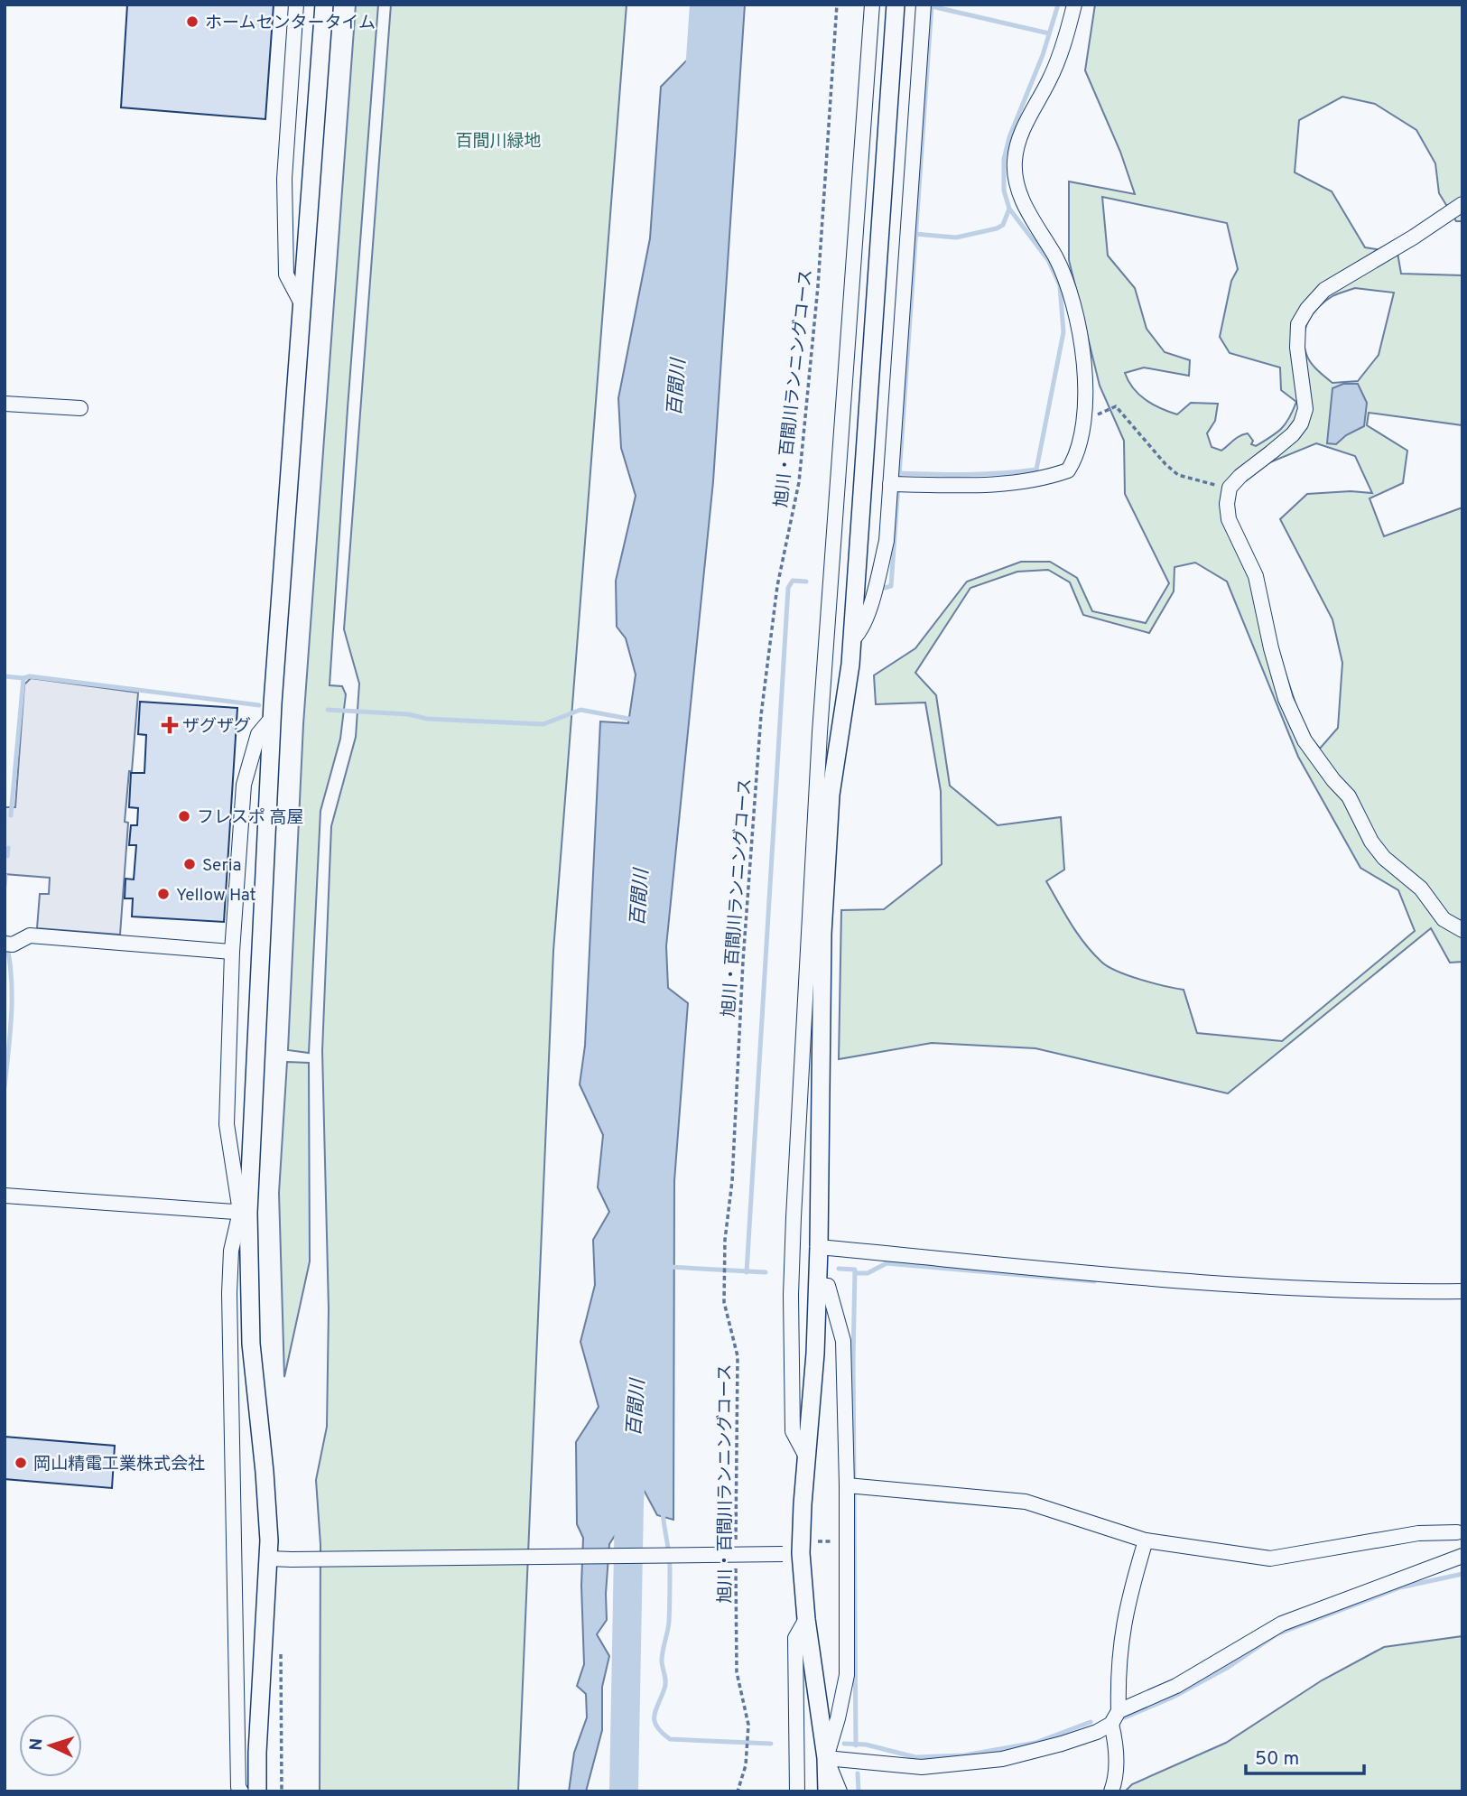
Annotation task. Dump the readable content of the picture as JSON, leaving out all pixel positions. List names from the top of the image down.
{
  "streets": {
    "path": ["旭川・百間川ランニングコース"]
  },
  "water": ["百間川"],
  "parks": ["百間川緑地"],
  "places": {
    "other": [
      "ホームセンタータイム",
      "フレスポ 高屋",
      "Seria",
      "Yellow Hat",
      "岡山精電工業株式会社"
    ],
    "health": ["ザグザグ"]
  },
  "scale_bar": "50 m",
  "north": "left"
}
